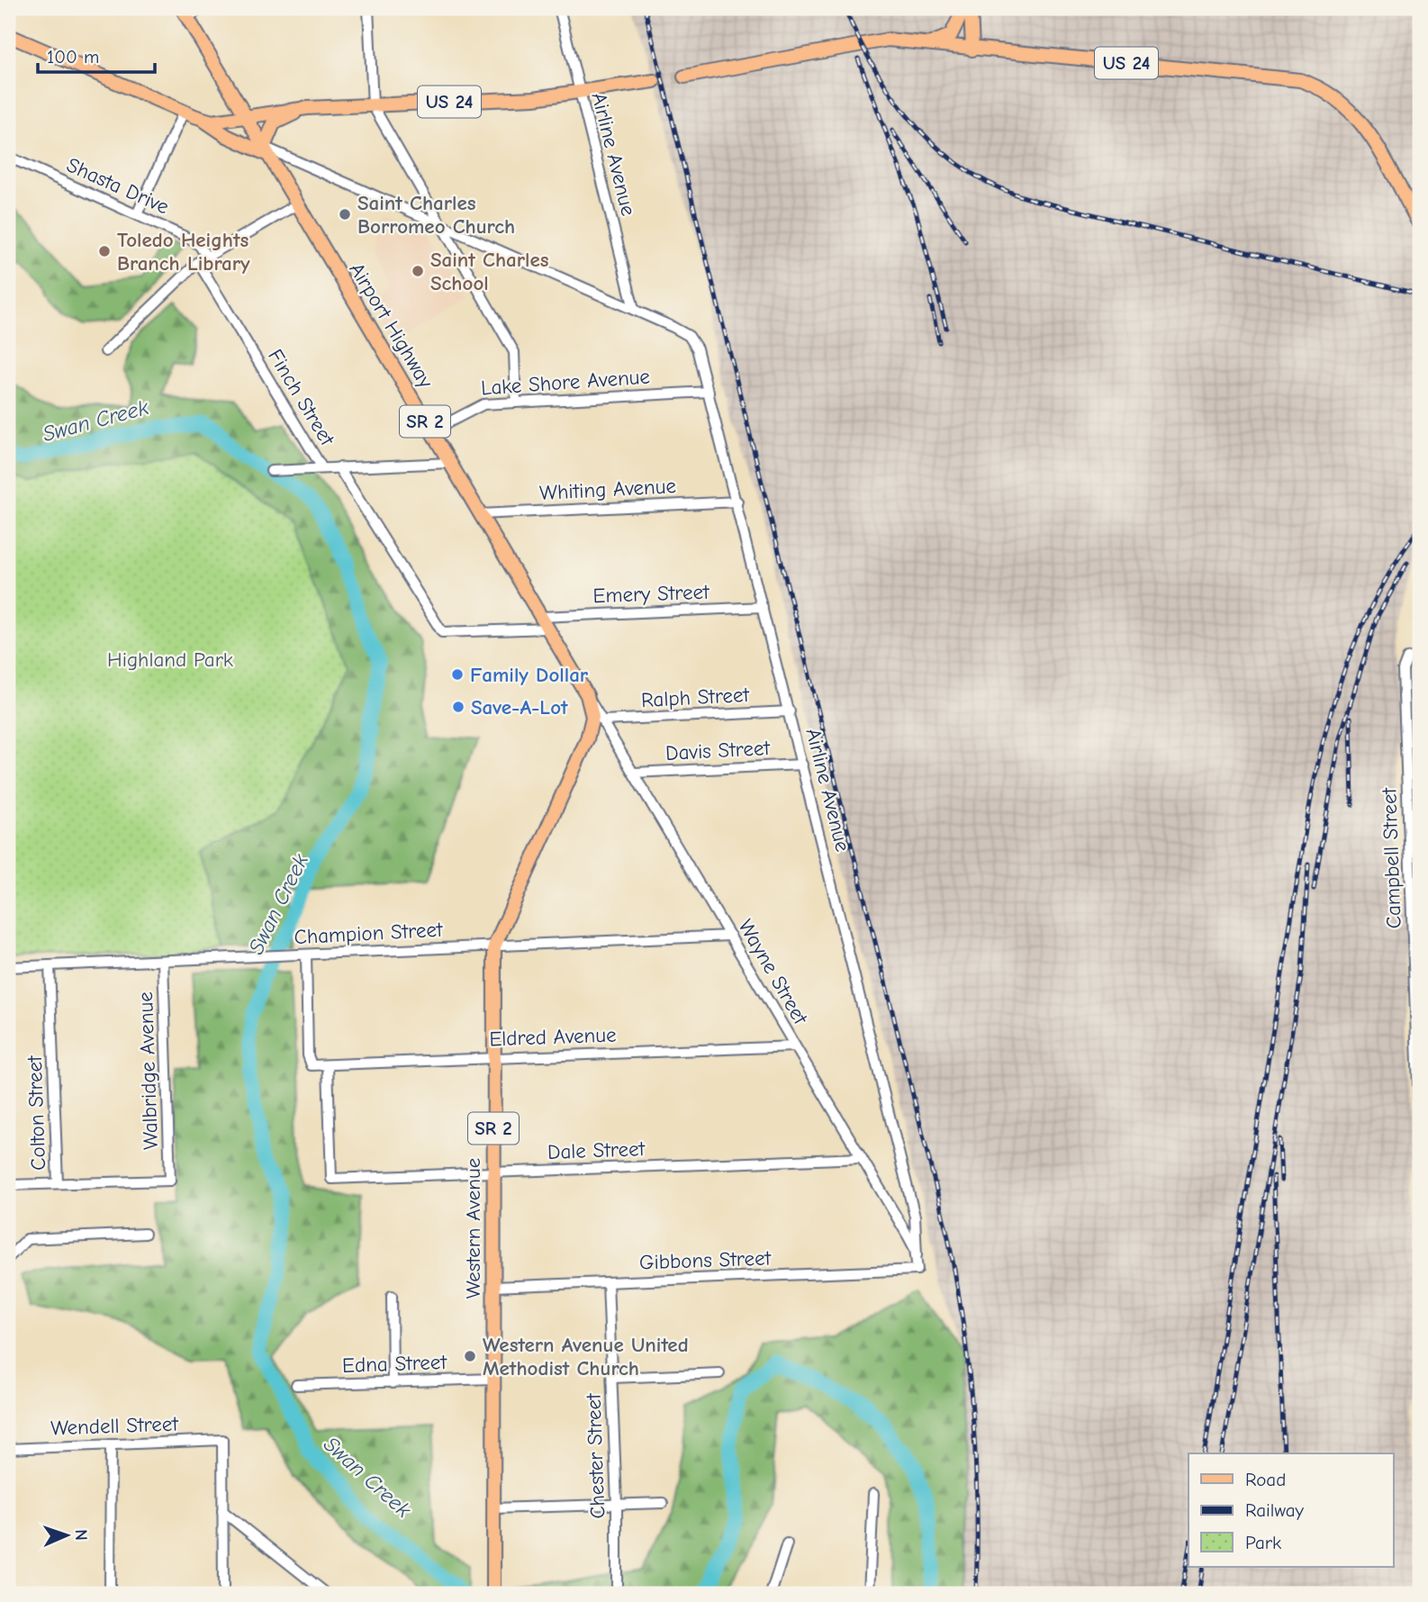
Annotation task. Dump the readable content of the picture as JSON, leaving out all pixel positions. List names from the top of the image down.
{
  "streets": {
    "main road": [
      "US 24",
      "Airport Highway",
      "SR 2",
      "Western Avenue"
    ],
    "street": [
      "Airline Avenue",
      "Shasta Drive",
      "Lake Shore Avenue",
      "Finch Street",
      "Whiting Avenue",
      "Emery Street",
      "Ralph Street",
      "Davis Street",
      "Campbell Street",
      "Champion Street",
      "Wayne Street",
      "Eldred Avenue",
      "Walbridge Avenue",
      "Colton Street",
      "Dale Street",
      "Gibbons Street",
      "Edna Street",
      "Wendell Street",
      "Chester Street"
    ]
  },
  "crossings": [
    ["US 24", "Airline Avenue"],
    ["US 24", "Airport Highway"],
    ["Airline Avenue", "Lake Shore Avenue"],
    ["Airline Avenue", "Whiting Avenue"],
    ["Airline Avenue", "Emery Street"],
    ["Airline Avenue", "Ralph Street"],
    ["Airline Avenue", "Davis Street"],
    ["Airline Avenue", "Wayne Street"],
    ["Shasta Drive", "Finch Street"],
    ["Airport Highway", "Lake Shore Avenue"],
    ["Airport Highway", "Finch Street"],
    ["Airport Highway", "Whiting Avenue"],
    ["Airport Highway", "Emery Street"],
    ["Airport Highway", "Wayne Street"],
    ["Airport Highway", "Western Avenue"],
    ["Ralph Street", "Wayne Street"],
    ["Davis Street", "Wayne Street"],
    ["Champion Street", "Wayne Street"],
    ["Champion Street", "Eldred Avenue"],
    ["Champion Street", "Walbridge Avenue"],
    ["Champion Street", "Colton Street"],
    ["Champion Street", "Western Avenue"],
    ["Wayne Street", "Eldred Avenue"],
    ["Wayne Street", "Dale Street"],
    ["Wayne Street", "Western Avenue"],
    ["Wayne Street", "Gibbons Street"],
    ["Eldred Avenue", "Dale Street"],
    ["Eldred Avenue", "Western Avenue"],
    ["Walbridge Avenue", "Colton Street"],
    ["Dale Street", "Western Avenue"],
    ["Western Avenue", "Gibbons Street"],
    ["Western Avenue", "Edna Street"],
    ["Gibbons Street", "Chester Street"]
  ],
  "water": ["Swan Creek"],
  "parks": ["Highland Park"],
  "places": [
    "Saint Charles Borromeo Church",
    "Toledo Heights Branch Library",
    "Saint Charles School",
    "Family Dollar",
    "Save-A-Lot",
    "Western Avenue United Methodist Church"
  ],
  "legend": ["Road", "Railway", "Park"],
  "scale_bar": "100 m",
  "north": "right"
}
